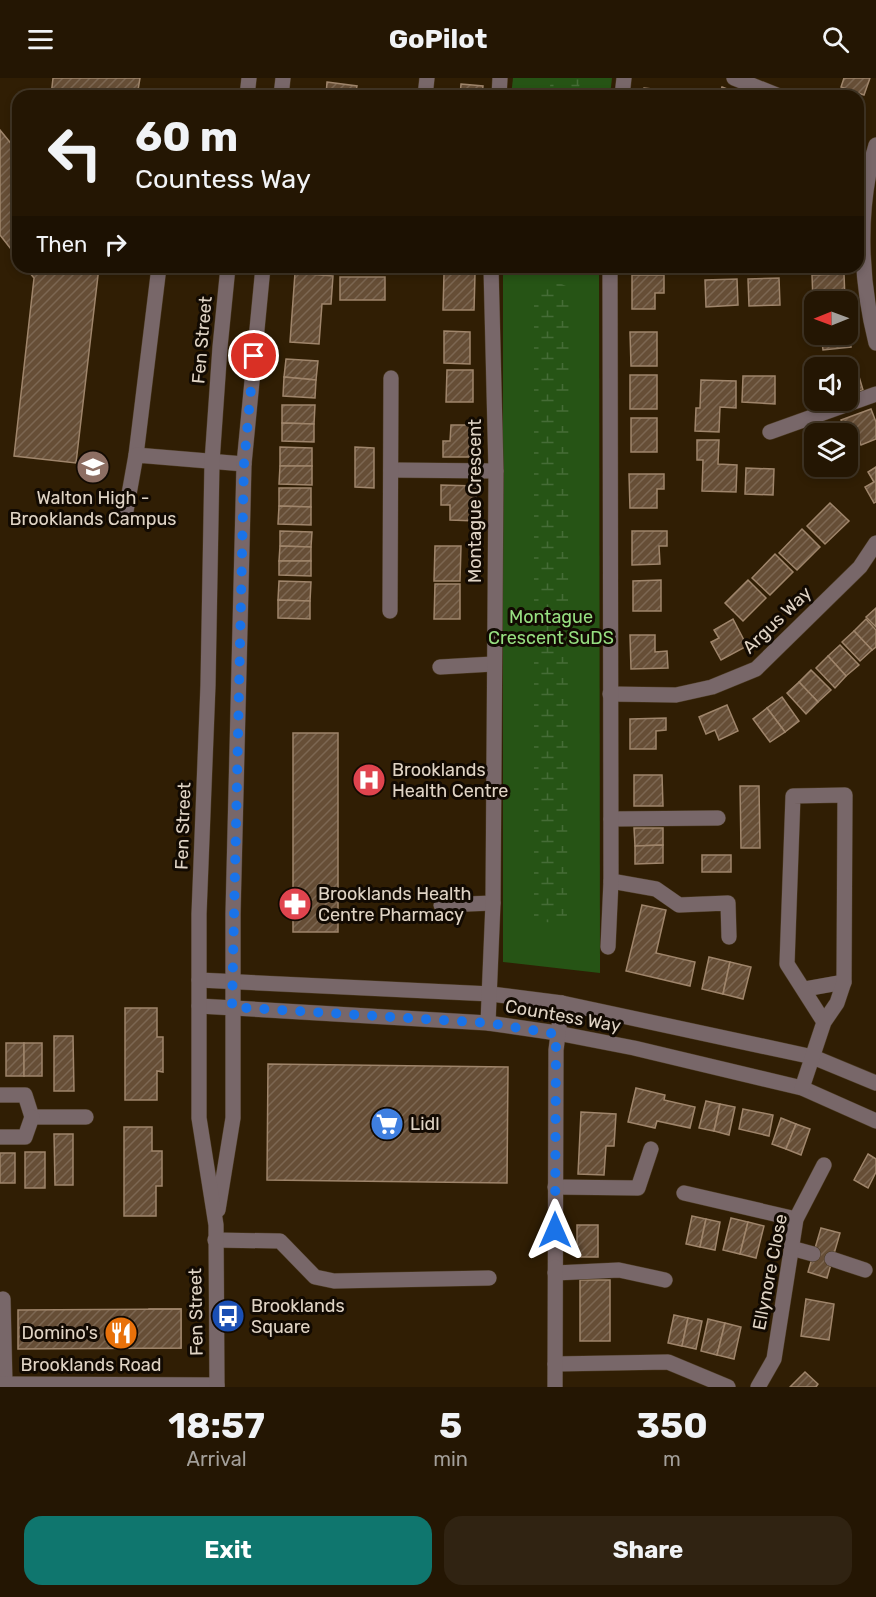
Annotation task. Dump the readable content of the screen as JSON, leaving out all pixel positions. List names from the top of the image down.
{
  "streets": {
    "street": [
      "Fen Street",
      "Montague Crescent",
      "Argus Way",
      "Countess Way",
      "Ellynore Close",
      "Brooklands Road"
    ]
  },
  "crossings": [
    ["Fen Street", "Countess Way"],
    ["Fen Street", "Brooklands Road"],
    ["Montague Crescent", "Countess Way"]
  ],
  "parks": ["Montague Crescent SuDS"],
  "places": {
    "school or university": ["Walton High - Brooklands Campus"],
    "hospital": ["Brooklands Health Centre"],
    "pharmacy": ["Brooklands Health Centre Pharmacy"],
    "supermarket": ["Lidl"],
    "bus stop": ["Brooklands Square"],
    "restaurant": ["Domino's"]
  },
  "north": "left",
  "page": {
    "header": "GoPilot",
    "turn": ["60 m", "Countess Way"],
    "then": "Then",
    "eta": [
      "18:57",
      "Arrival",
      "5",
      "min",
      "350",
      "m"
    ],
    "buttons": ["Exit", "Share"]
  }
}
